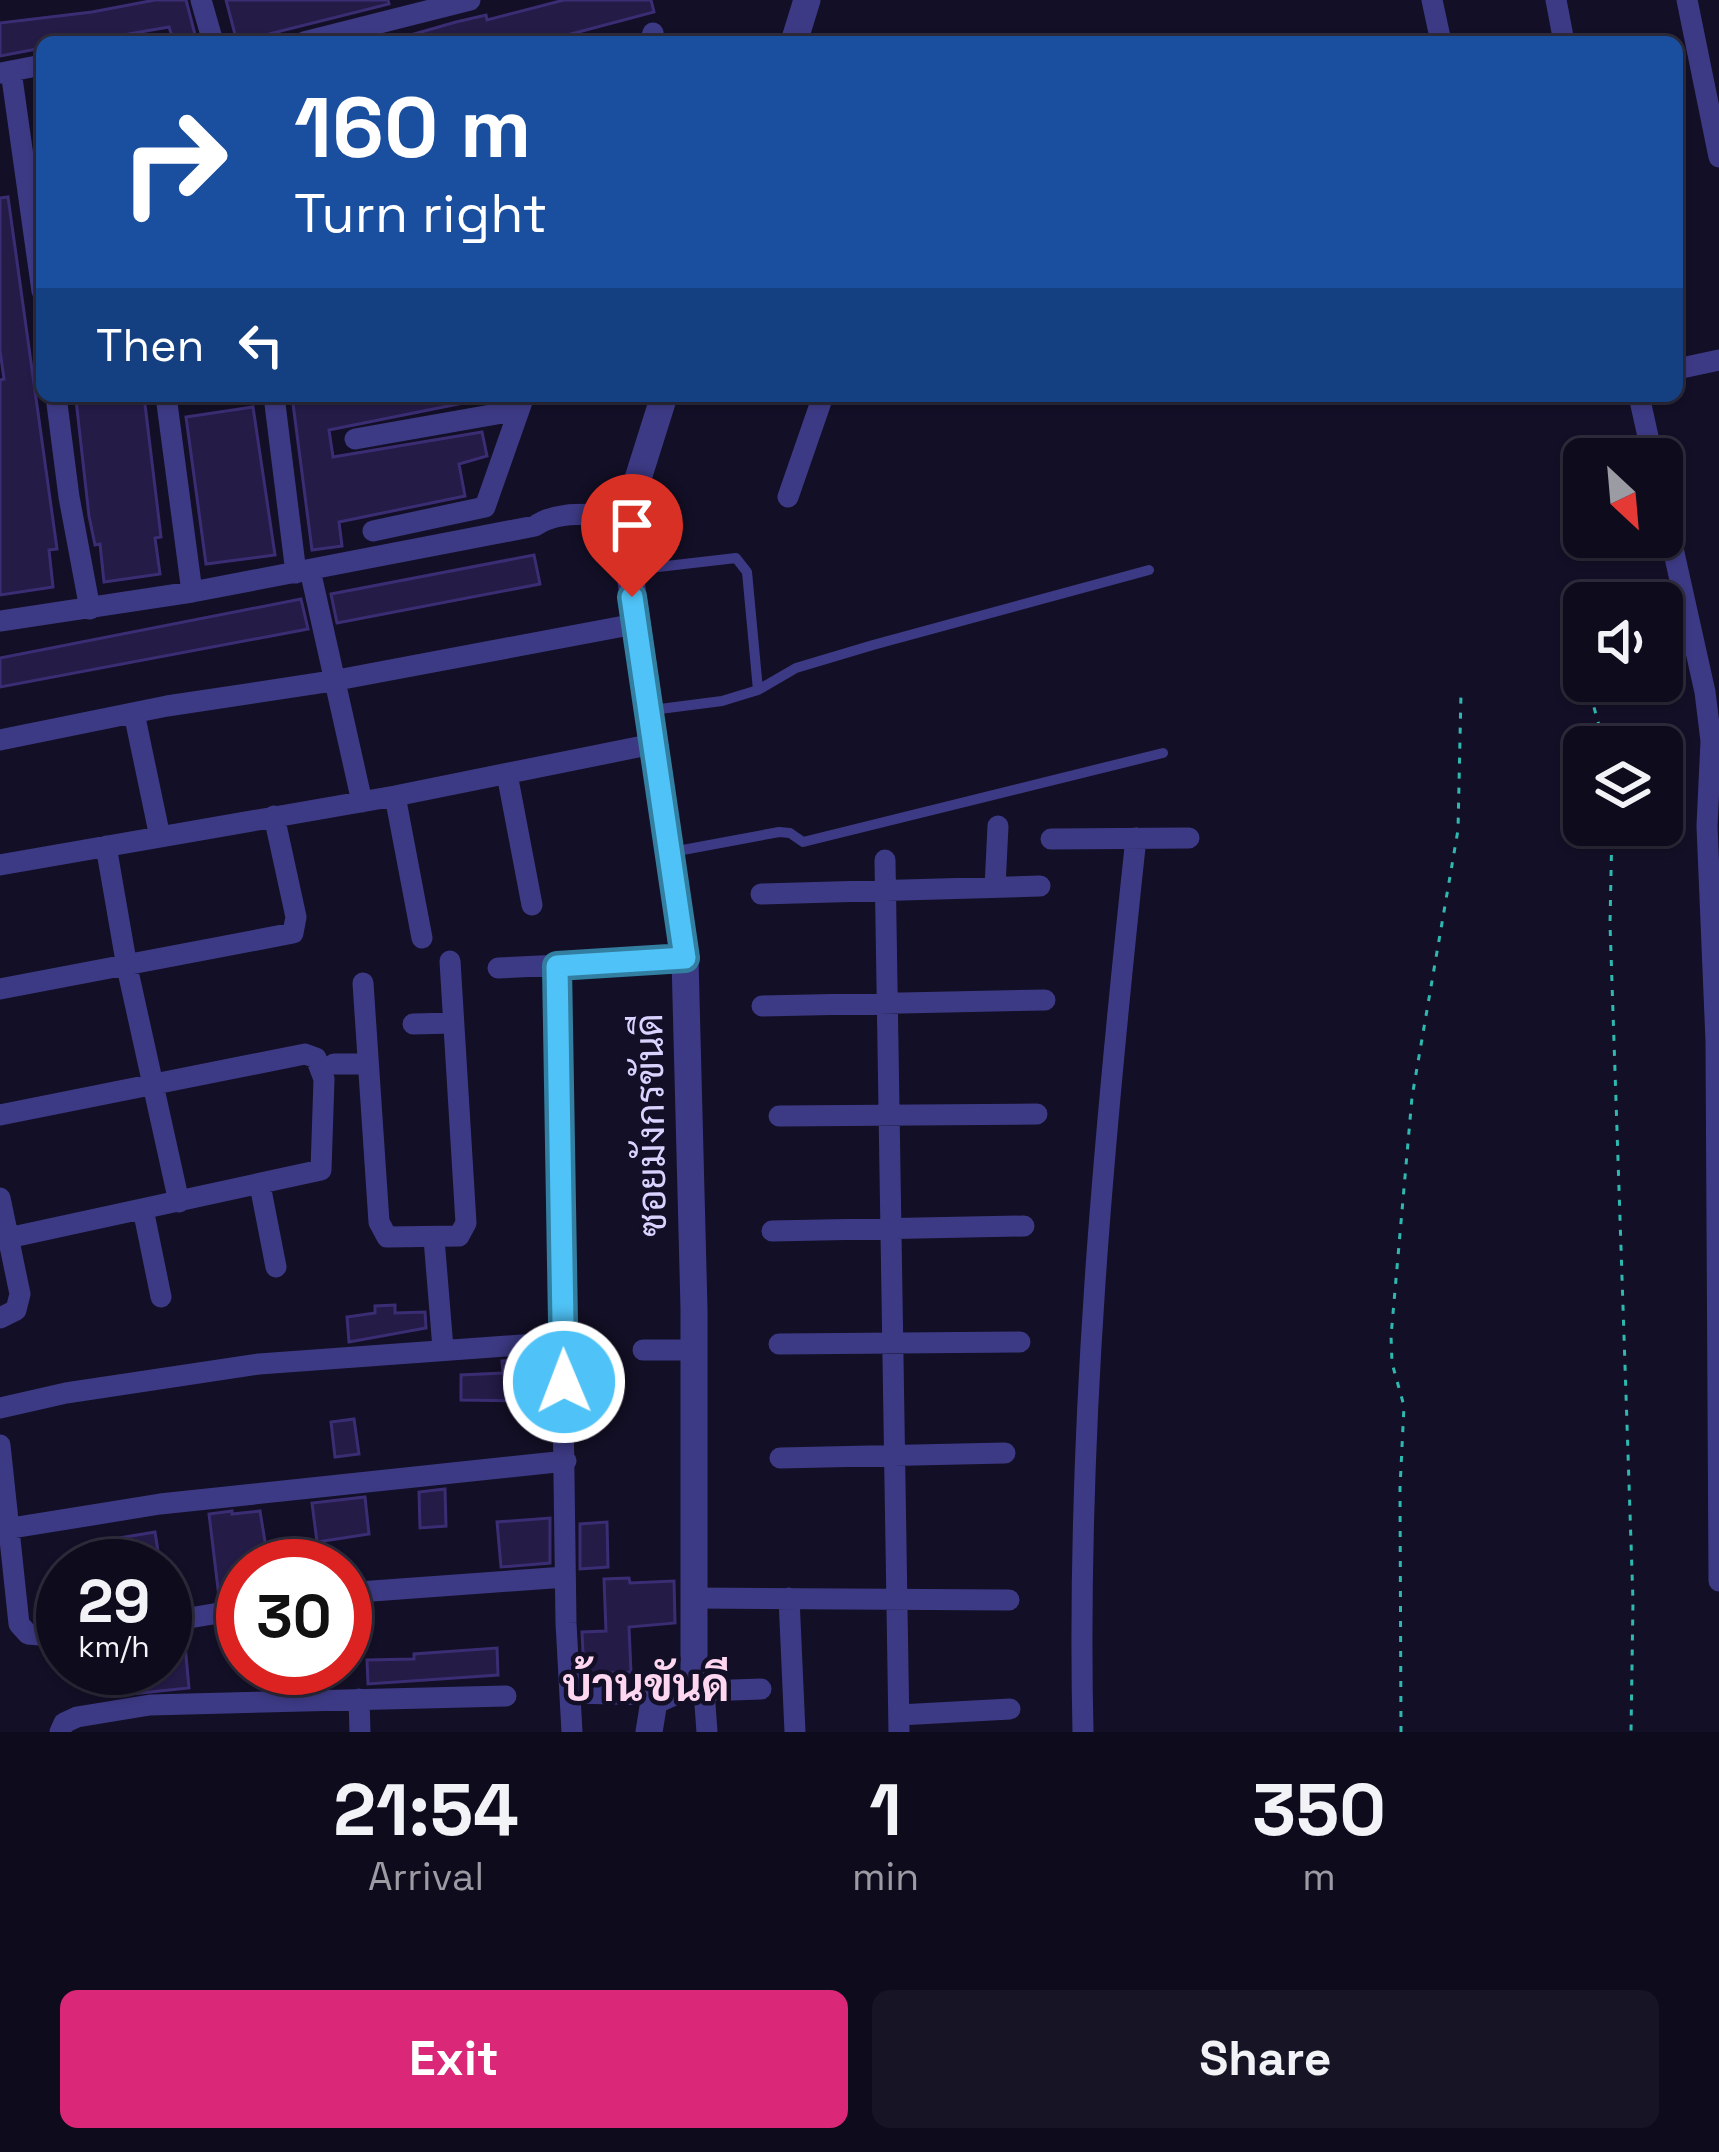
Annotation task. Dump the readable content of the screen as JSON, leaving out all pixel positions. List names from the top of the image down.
{
  "streets": {
    "street": ["ซอยมังกรขันดี"]
  },
  "districts": ["บ้านขันดี"],
  "north": "bottom right",
  "page": {
    "turn": ["160 m", "Turn right"],
    "then": "Then",
    "speed": "29 km/h",
    "limit": "30",
    "eta": [
      "21:54",
      "Arrival",
      "1",
      "min",
      "350",
      "m"
    ],
    "buttons": ["Exit", "Share"]
  }
}
